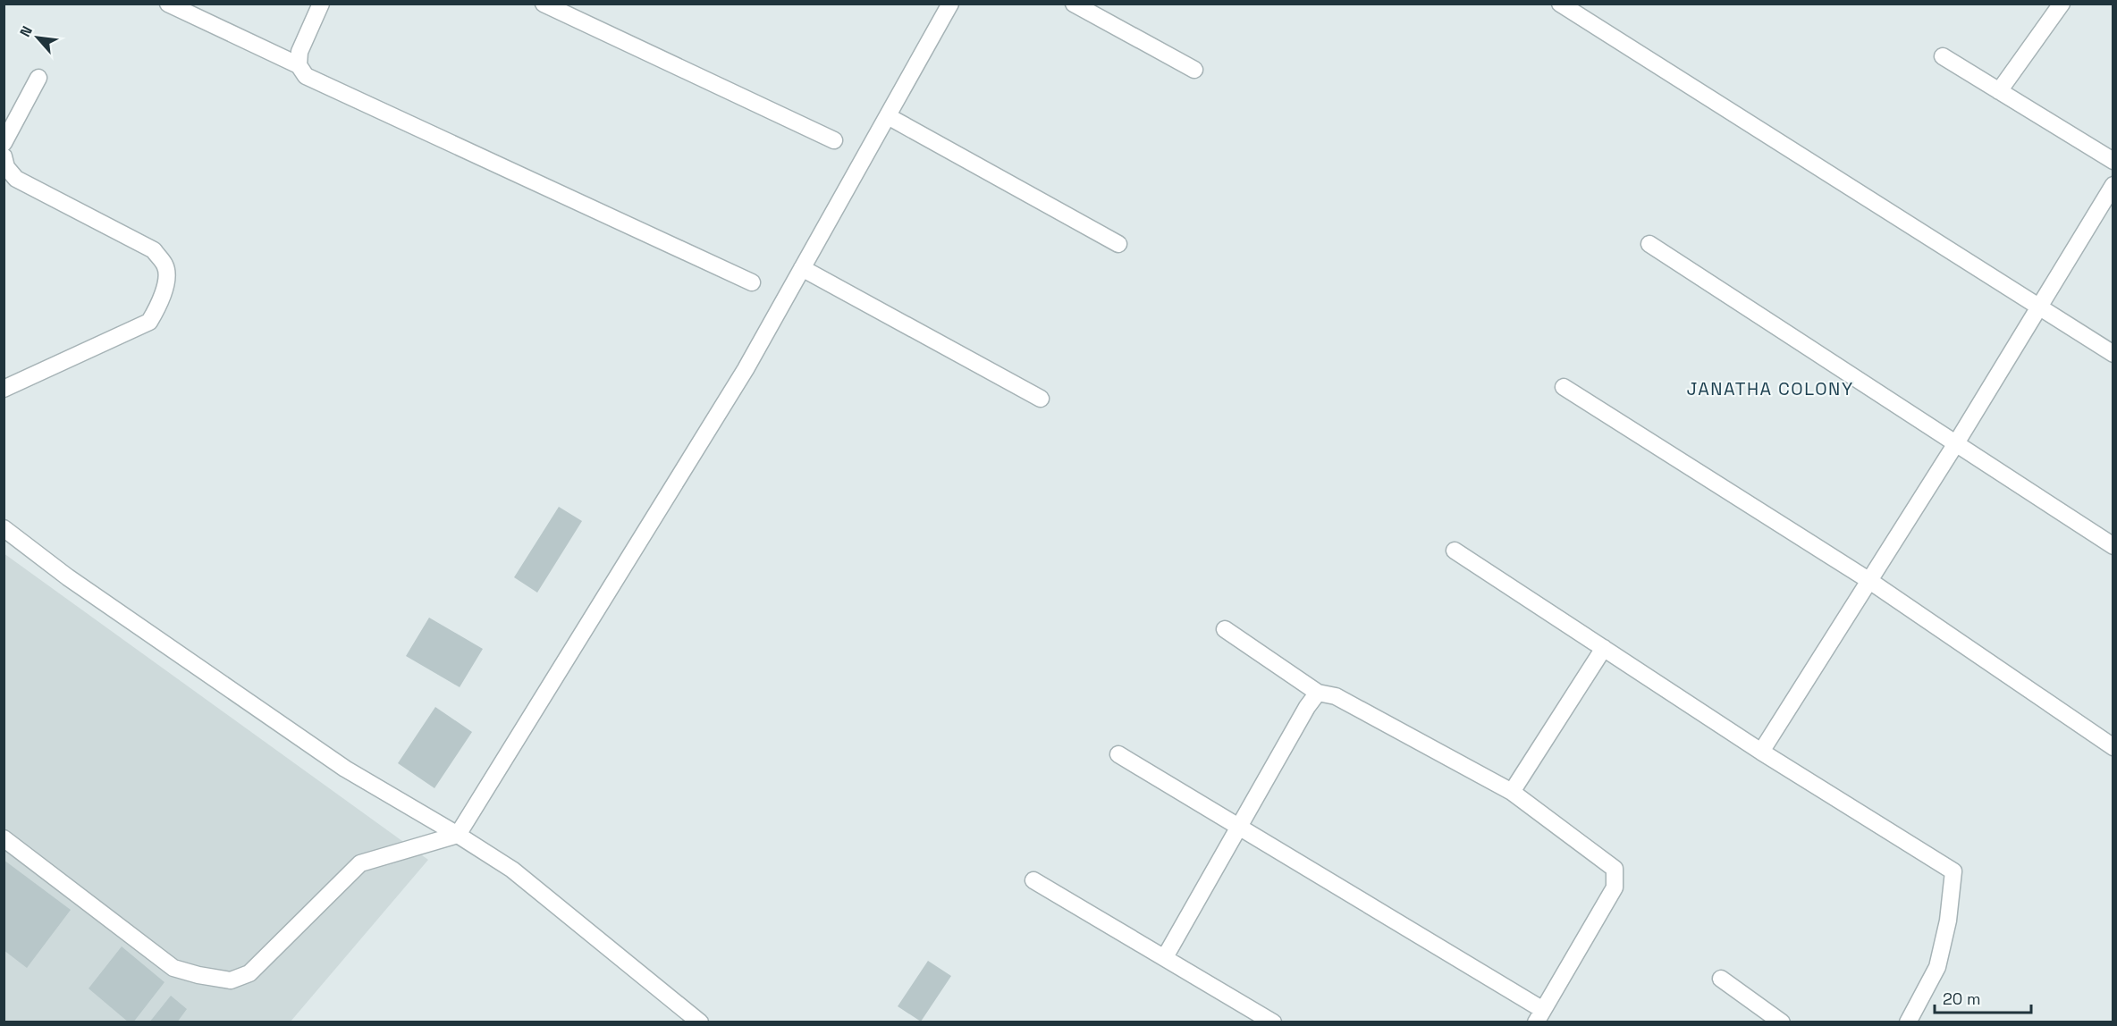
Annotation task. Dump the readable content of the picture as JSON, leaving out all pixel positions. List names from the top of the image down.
{
  "districts": ["JANATHA COLONY"],
  "scale_bar": "20 m",
  "north": "top left"
}
